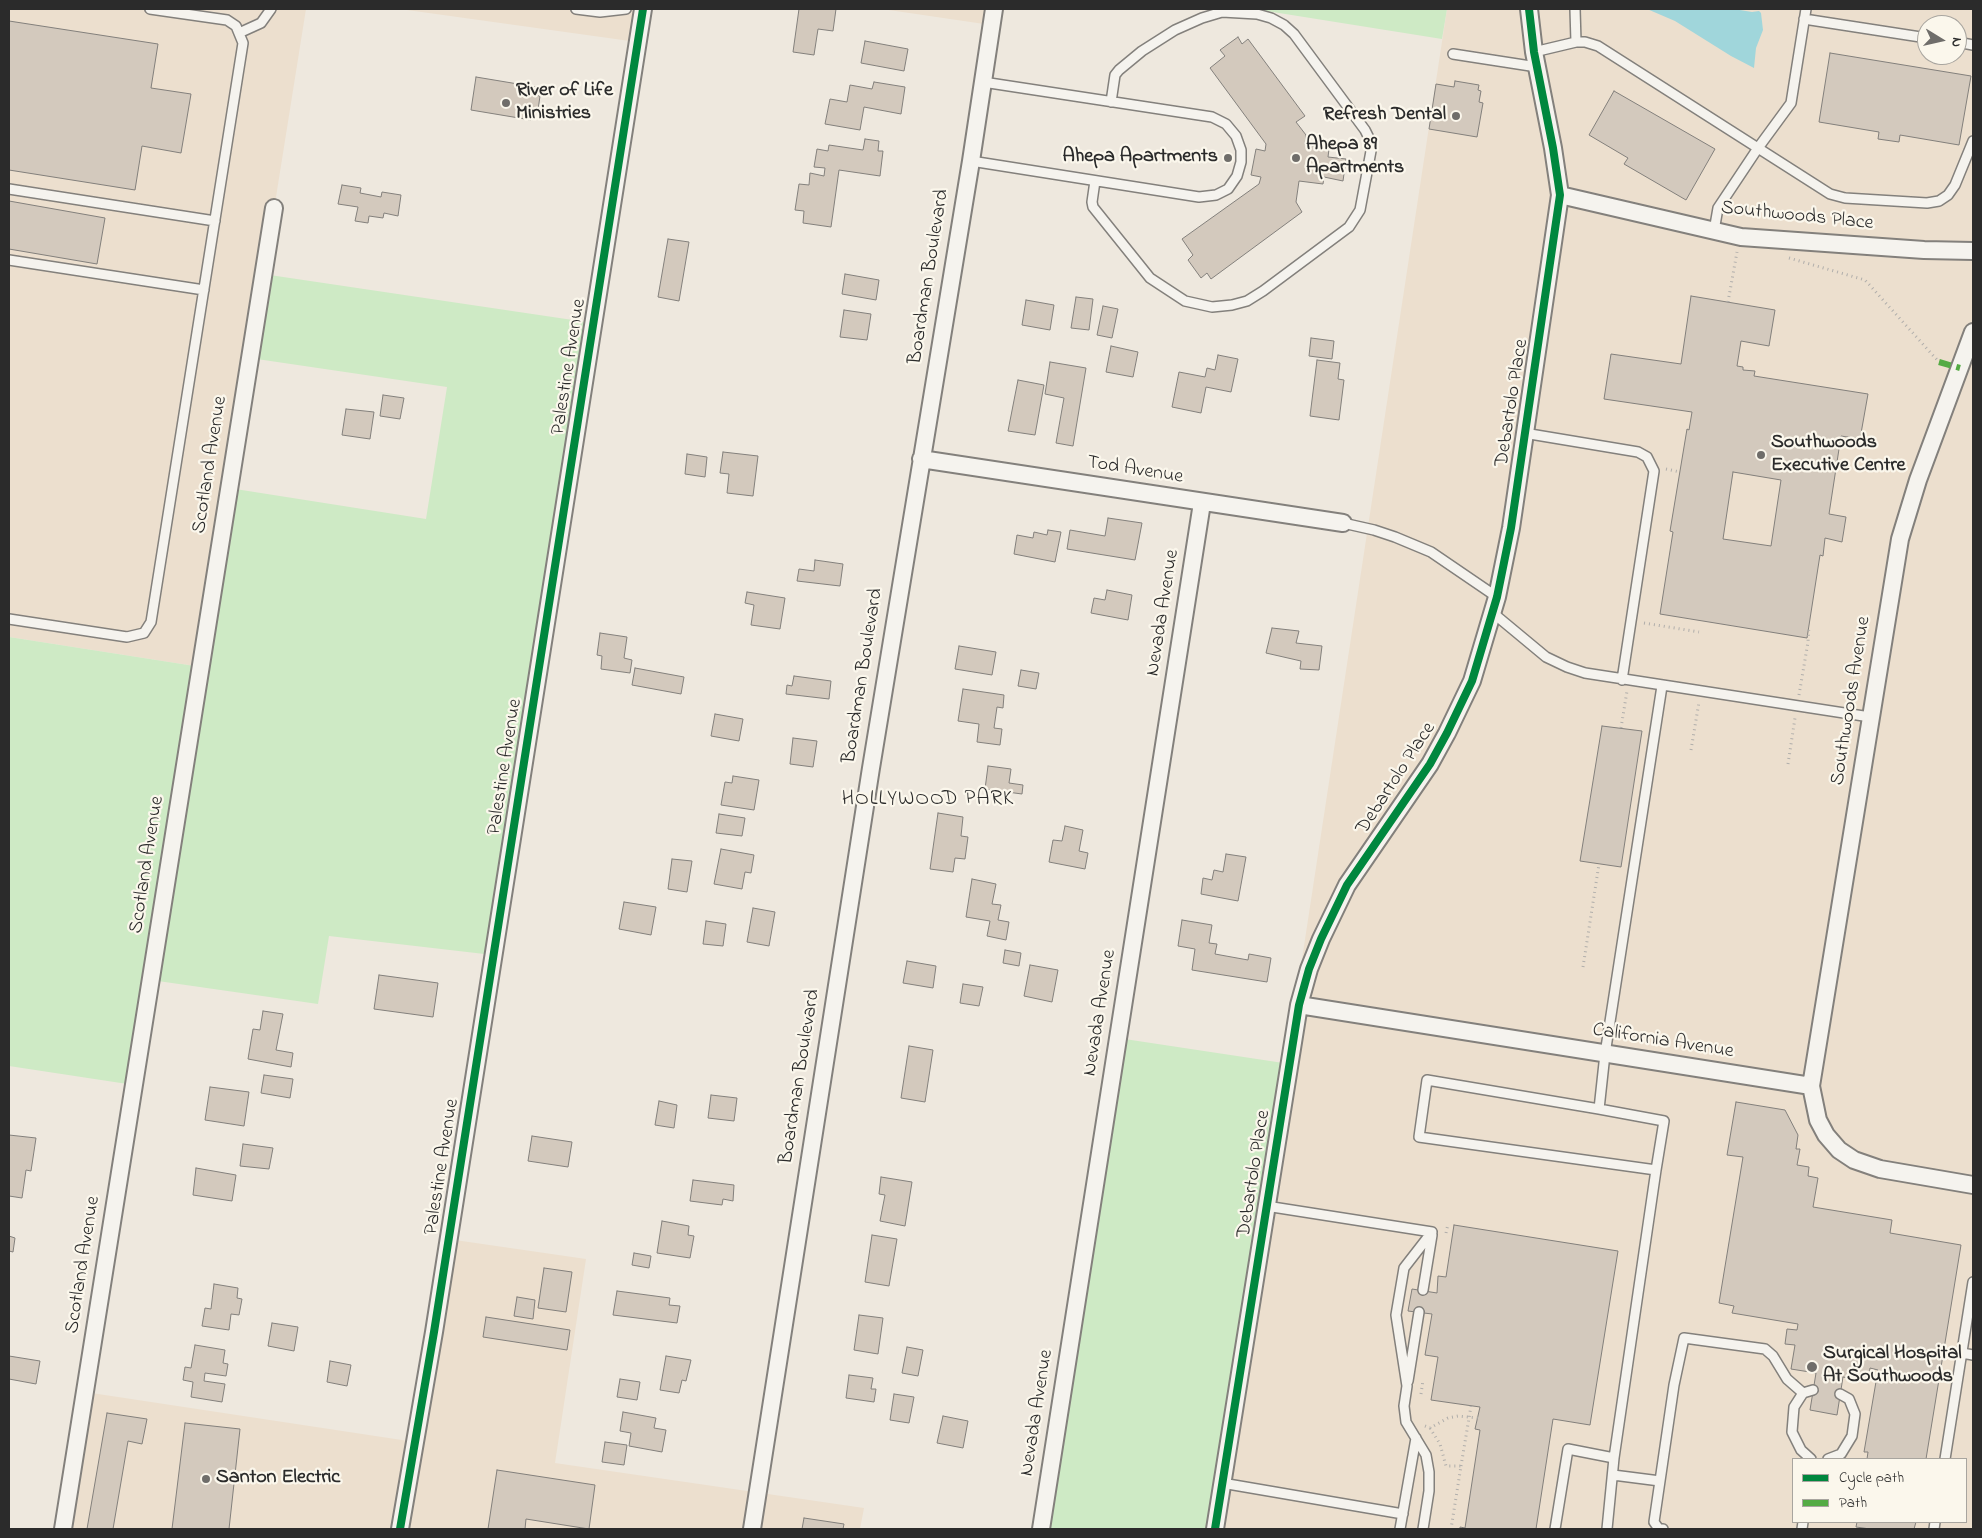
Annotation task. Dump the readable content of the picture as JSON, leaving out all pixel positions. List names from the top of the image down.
{
  "streets": {
    "street": [
      "Southwoods Place",
      "Boardman Boulevard",
      "Palestine Avenue",
      "Debartolo Place",
      "Scotland Avenue",
      "Tod Avenue",
      "Nevada Avenue",
      "Southwoods Avenue",
      "California Avenue"
    ]
  },
  "crossings": [
    ["Southwoods Place", "Debartolo Place"],
    ["Boardman Boulevard", "Tod Avenue"],
    ["Debartolo Place", "California Avenue"],
    ["Tod Avenue", "Nevada Avenue"],
    ["Southwoods Avenue", "California Avenue"]
  ],
  "districts": ["HOLLYWOOD PARK"],
  "places": [
    "River of Life Ministries",
    "Refresh Dental",
    "Ahepa Apartments",
    "Ahepa 89 Apartments",
    "Southwoods Executive Centre",
    "Surgical Hospital At Southwoods",
    "Santon Electric"
  ],
  "legend": ["Cycle path", "Path"],
  "north": "right"
}
